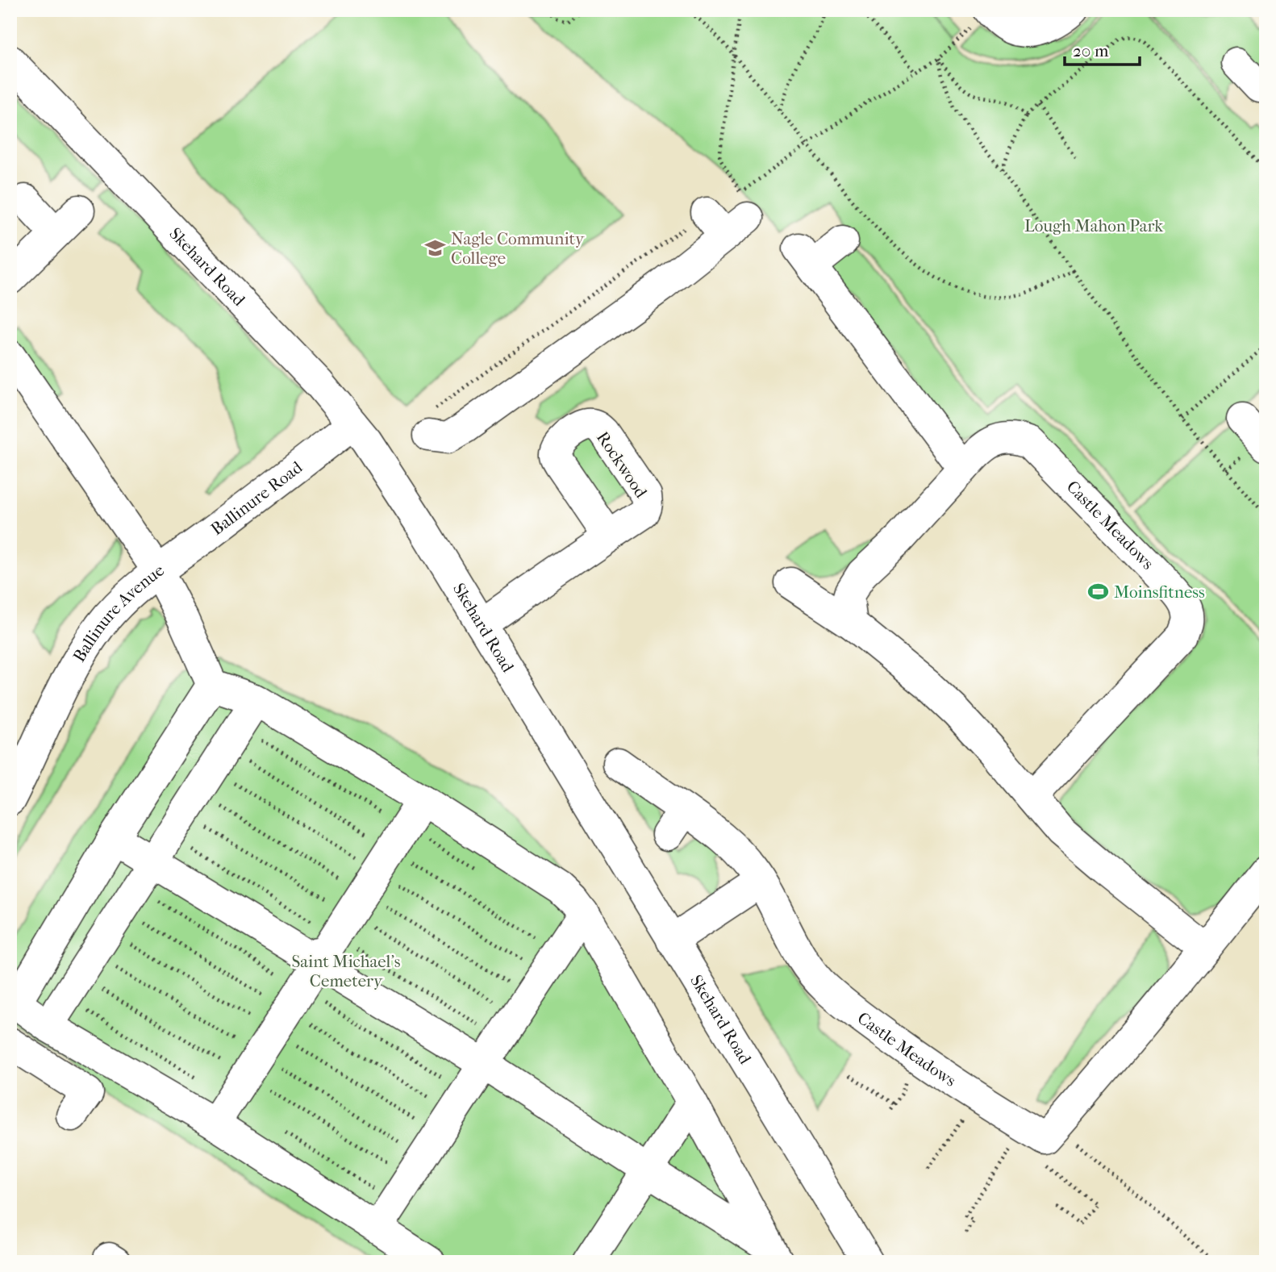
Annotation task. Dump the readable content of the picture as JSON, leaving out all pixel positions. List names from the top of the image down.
{
  "streets": {
    "street": [
      "Skehard Road",
      "Ballinure Road",
      "Castle Meadows",
      "Ballinure Avenue"
    ]
  },
  "crossings": [
    ["Skehard Road", "Ballinure Road"],
    ["Ballinure Road", "Ballinure Avenue"]
  ],
  "parks": ["Lough Mahon Park", "Saint Michael's Cemetery"],
  "places": {
    "school or university": ["Nagle Community College"],
    "sports": ["Moinsfitness"]
  },
  "scale_bar": "20 m"
}
